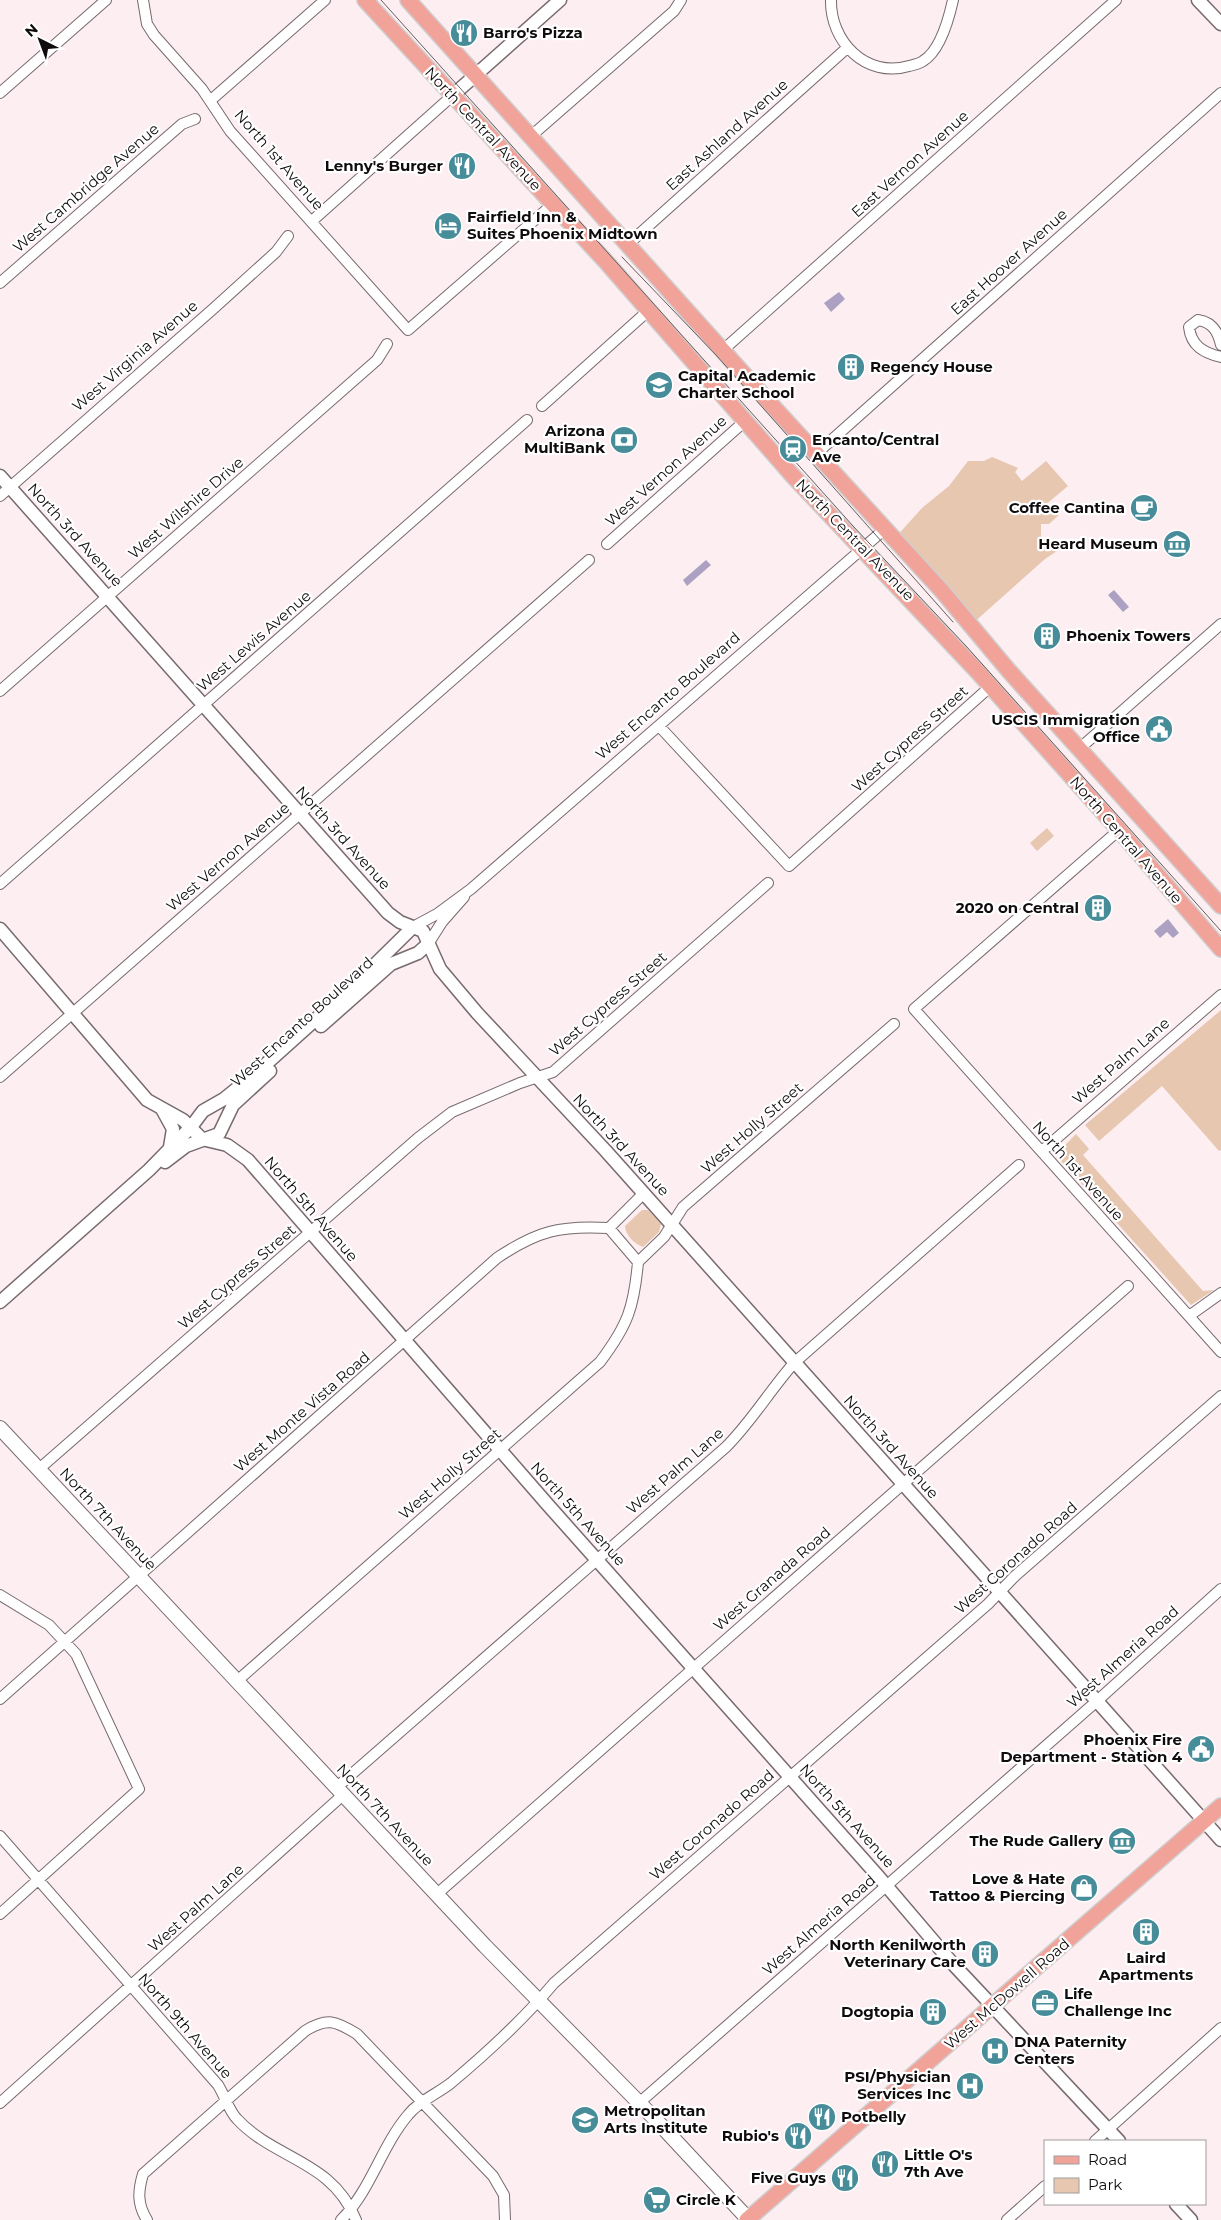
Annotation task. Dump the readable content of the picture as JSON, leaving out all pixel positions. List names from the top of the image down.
{
  "streets": {
    "main road": ["North Central Avenue", "North 7th Avenue", "West McDowell Road"],
    "street": [
      "East Ashland Avenue",
      "North 1st Avenue",
      "East Vernon Avenue",
      "West Cambridge Avenue",
      "East Hoover Avenue",
      "West Virginia Avenue",
      "West Vernon Avenue",
      "West Wilshire Drive",
      "North 3rd Avenue",
      "West Lewis Avenue",
      "West Encanto Boulevard",
      "West Cypress Street",
      "West Palm Lane",
      "West Holly Street",
      "North 5th Avenue",
      "West Monte Vista Road",
      "West Coronado Road",
      "West Granada Road",
      "West Almeria Road",
      "North 9th Avenue"
    ]
  },
  "crossings": [
    ["North Central Avenue", "East Ashland Avenue"],
    ["North Central Avenue", "North 1st Avenue"],
    ["North Central Avenue", "East Vernon Avenue"],
    ["North Central Avenue", "East Hoover Avenue"],
    ["North Central Avenue", "West Vernon Avenue"],
    ["North Central Avenue", "West Encanto Boulevard"],
    ["North Central Avenue", "West Cypress Street"],
    ["North 1st Avenue", "West Palm Lane"],
    ["West Virginia Avenue", "North 3rd Avenue"],
    ["West Vernon Avenue", "North 3rd Avenue"],
    ["West Vernon Avenue", "North 5th Avenue"],
    ["West Wilshire Drive", "North 3rd Avenue"],
    ["North 3rd Avenue", "West Lewis Avenue"],
    ["North 3rd Avenue", "West Encanto Boulevard"],
    ["North 3rd Avenue", "West Cypress Street"],
    ["North 3rd Avenue", "West Palm Lane"],
    ["North 3rd Avenue", "West Holly Street"],
    ["North 3rd Avenue", "West Coronado Road"],
    ["North 3rd Avenue", "West Granada Road"],
    ["North 3rd Avenue", "West Almeria Road"],
    ["North 3rd Avenue", "West McDowell Road"],
    ["West Encanto Boulevard", "West Cypress Street"],
    ["West Encanto Boulevard", "North 5th Avenue"],
    ["West Cypress Street", "North 5th Avenue"],
    ["West Cypress Street", "North 7th Avenue"],
    ["West Palm Lane", "North 5th Avenue"],
    ["West Palm Lane", "North 7th Avenue"],
    ["West Palm Lane", "North 9th Avenue"],
    ["West Holly Street", "North 5th Avenue"],
    ["West Holly Street", "North 7th Avenue"],
    ["North 5th Avenue", "West Monte Vista Road"],
    ["North 5th Avenue", "West Coronado Road"],
    ["North 5th Avenue", "West Granada Road"],
    ["North 5th Avenue", "West Almeria Road"],
    ["North 5th Avenue", "West McDowell Road"],
    ["West Monte Vista Road", "North 7th Avenue"],
    ["North 7th Avenue", "West Coronado Road"],
    ["North 7th Avenue", "West Granada Road"],
    ["North 7th Avenue", "West Almeria Road"],
    ["North 7th Avenue", "West McDowell Road"],
    ["West Coronado Road", "North 9th Avenue"]
  ],
  "places": {
    "restaurant": [
      "Barro's Pizza",
      "Lenny's Burger",
      "Potbelly",
      "Rubio's",
      "Little O's 7th Ave",
      "Five Guys"
    ],
    "hotel": ["Fairfield Inn & Suites Phoenix Midtown"],
    "building": [
      "Regency House",
      "Phoenix Towers",
      "2020 on Central",
      "Laird Apartments",
      "North Kenilworth Veterinary Care",
      "Dogtopia"
    ],
    "school or university": ["Capital Academic Charter School", "Metropolitan Arts Institute"],
    "bank": ["Arizona MultiBank"],
    "station": ["Encanto/Central Ave"],
    "cafe": ["Coffee Cantina"],
    "museum": ["Heard Museum", "The Rude Gallery"],
    "public building": ["USCIS Immigration Office", "Phoenix Fire Department - Station 4"],
    "shop": ["Love & Hate Tattoo & Piercing"],
    "office": ["Life Challenge Inc"],
    "hospital": ["DNA Paternity Centers", "PSI/Physician Services Inc"],
    "supermarket": ["Circle K"]
  },
  "legend": ["Road", "Park"],
  "north": "top left"
}
